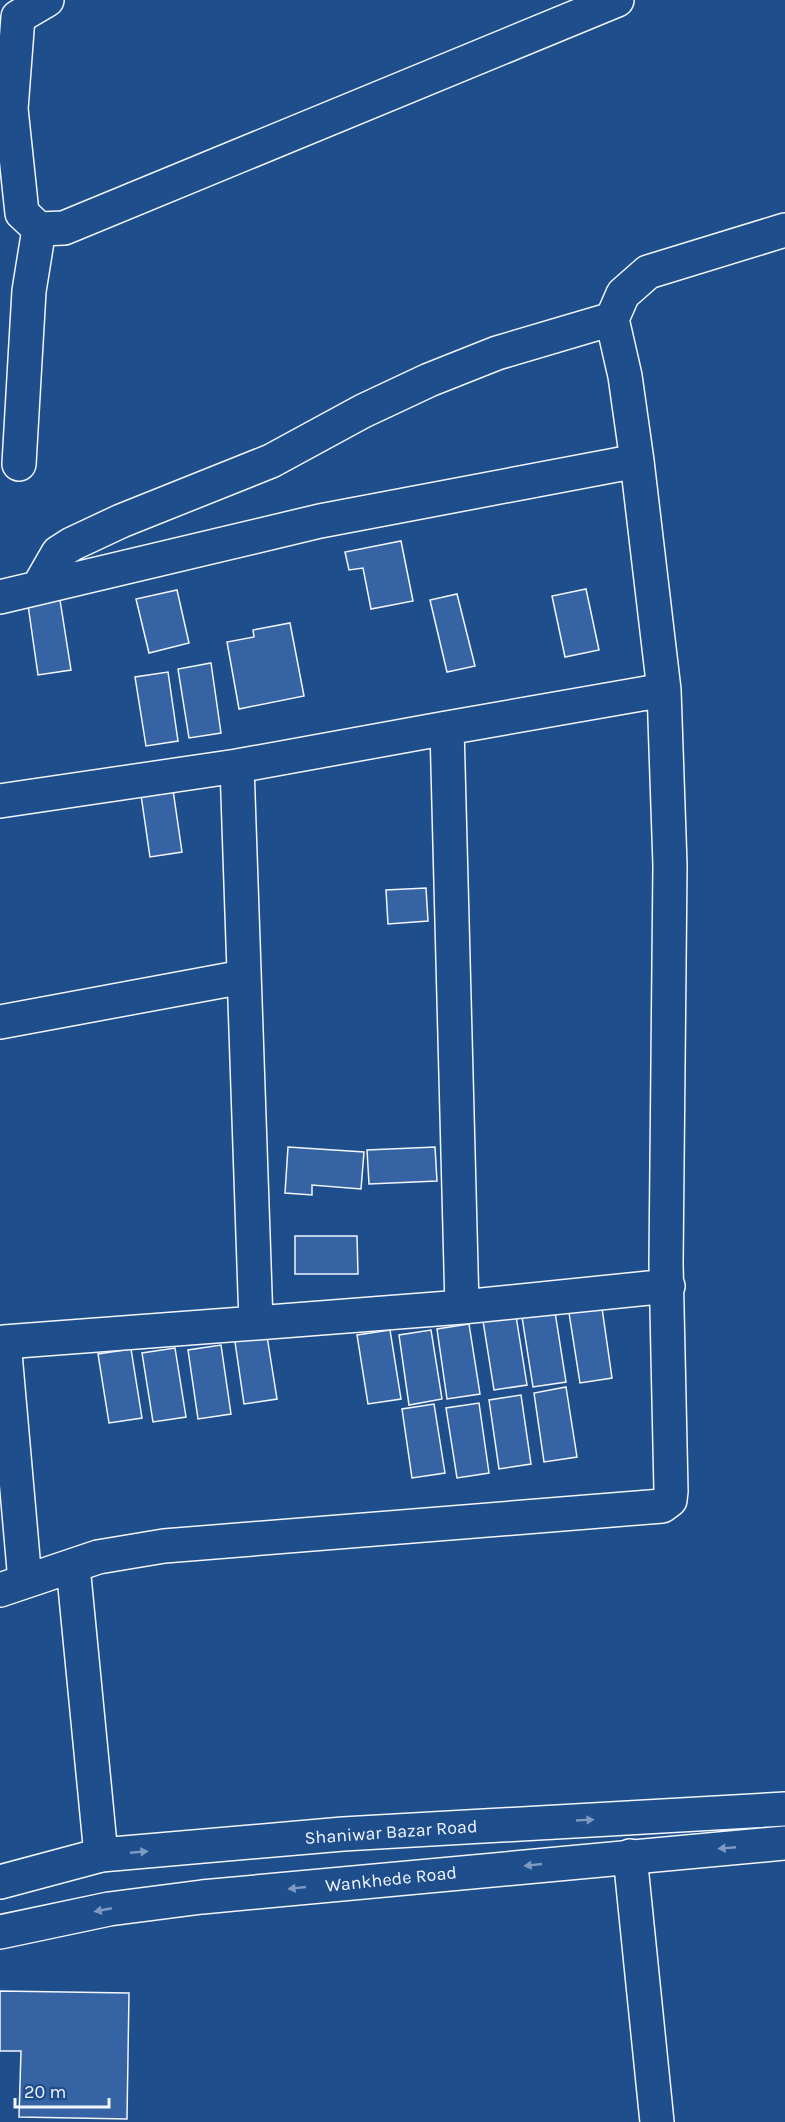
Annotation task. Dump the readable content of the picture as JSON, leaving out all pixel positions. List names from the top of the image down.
{
  "streets": {
    "street": ["Shaniwar Bazar Road", "Wankhede Road"]
  },
  "one_way": ["Shaniwar Bazar Road", "Wankhede Road"],
  "scale_bar": "20 m"
}
